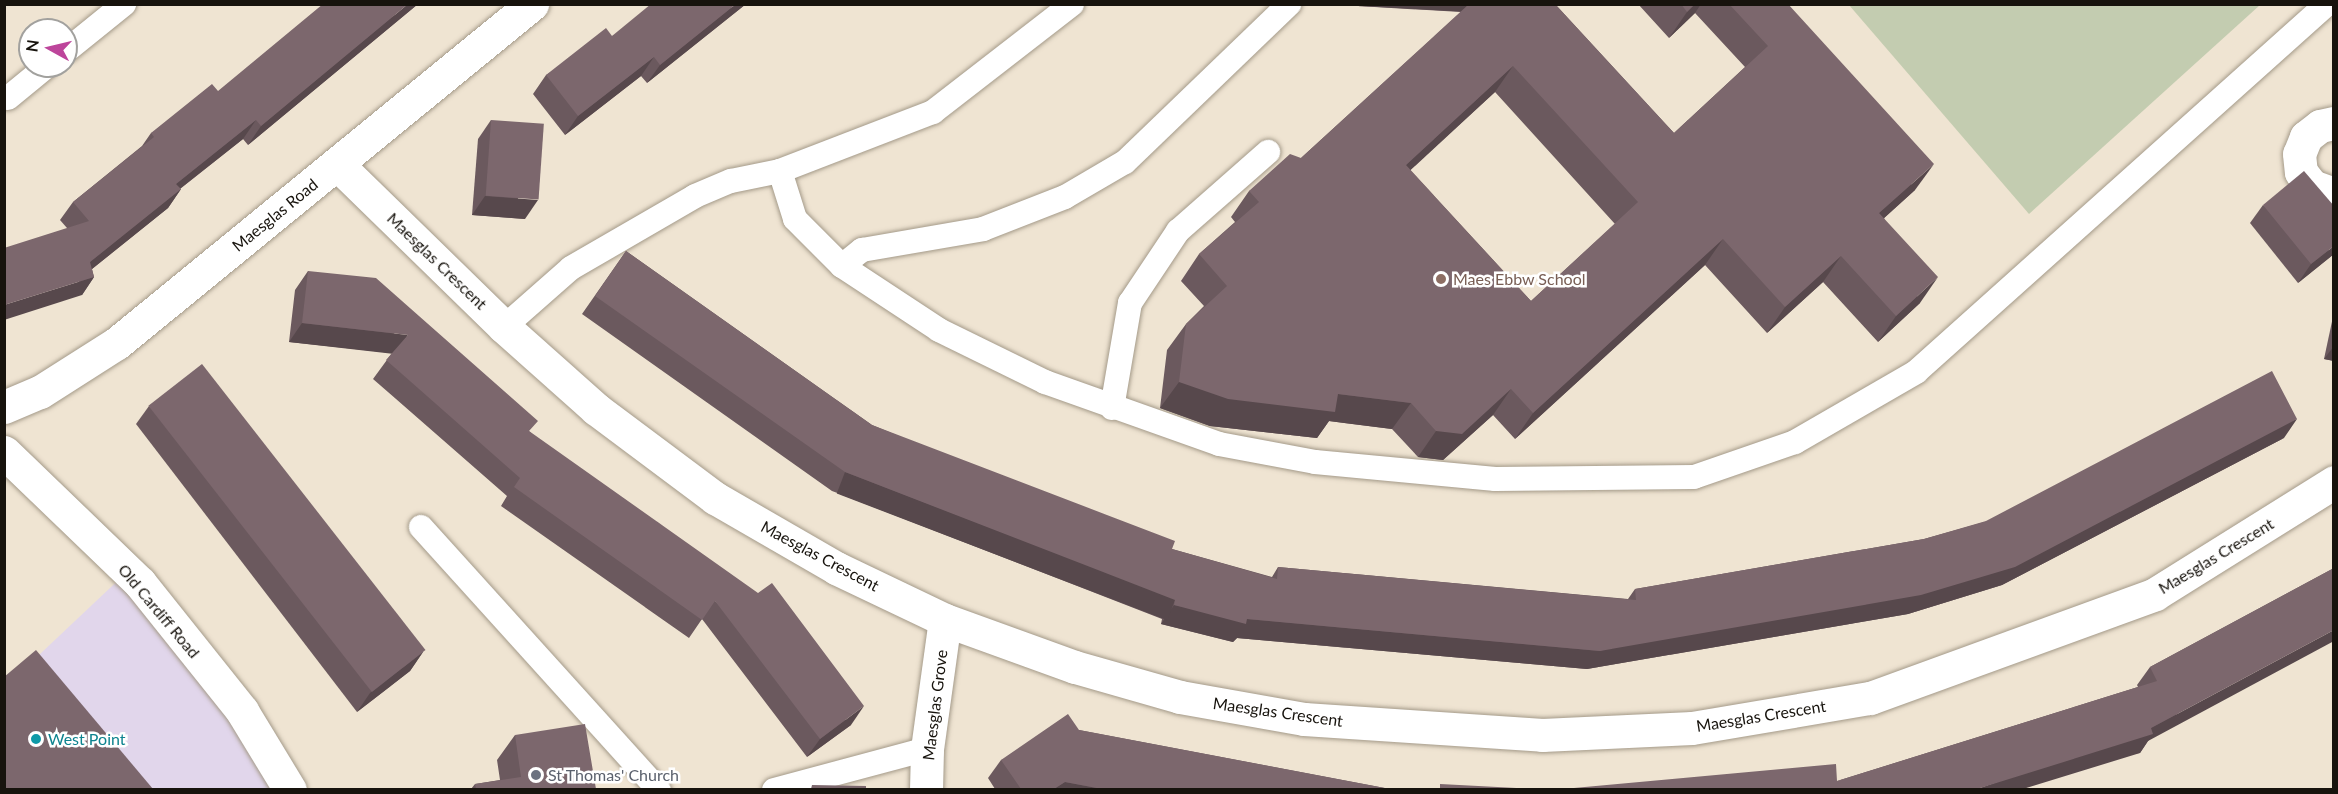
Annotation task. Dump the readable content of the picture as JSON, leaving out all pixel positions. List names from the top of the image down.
{
  "streets": {
    "street": [
      "Maesglas Road",
      "Maesglas Crescent",
      "Old Cardiff Road",
      "Maesglas Grove"
    ]
  },
  "crossings": [
    ["Maesglas Road", "Maesglas Crescent"],
    ["Maesglas Crescent", "Maesglas Grove"]
  ],
  "places": ["Maes Ebbw School", "West Point", "St Thomas' Church"],
  "north": "left"
}
